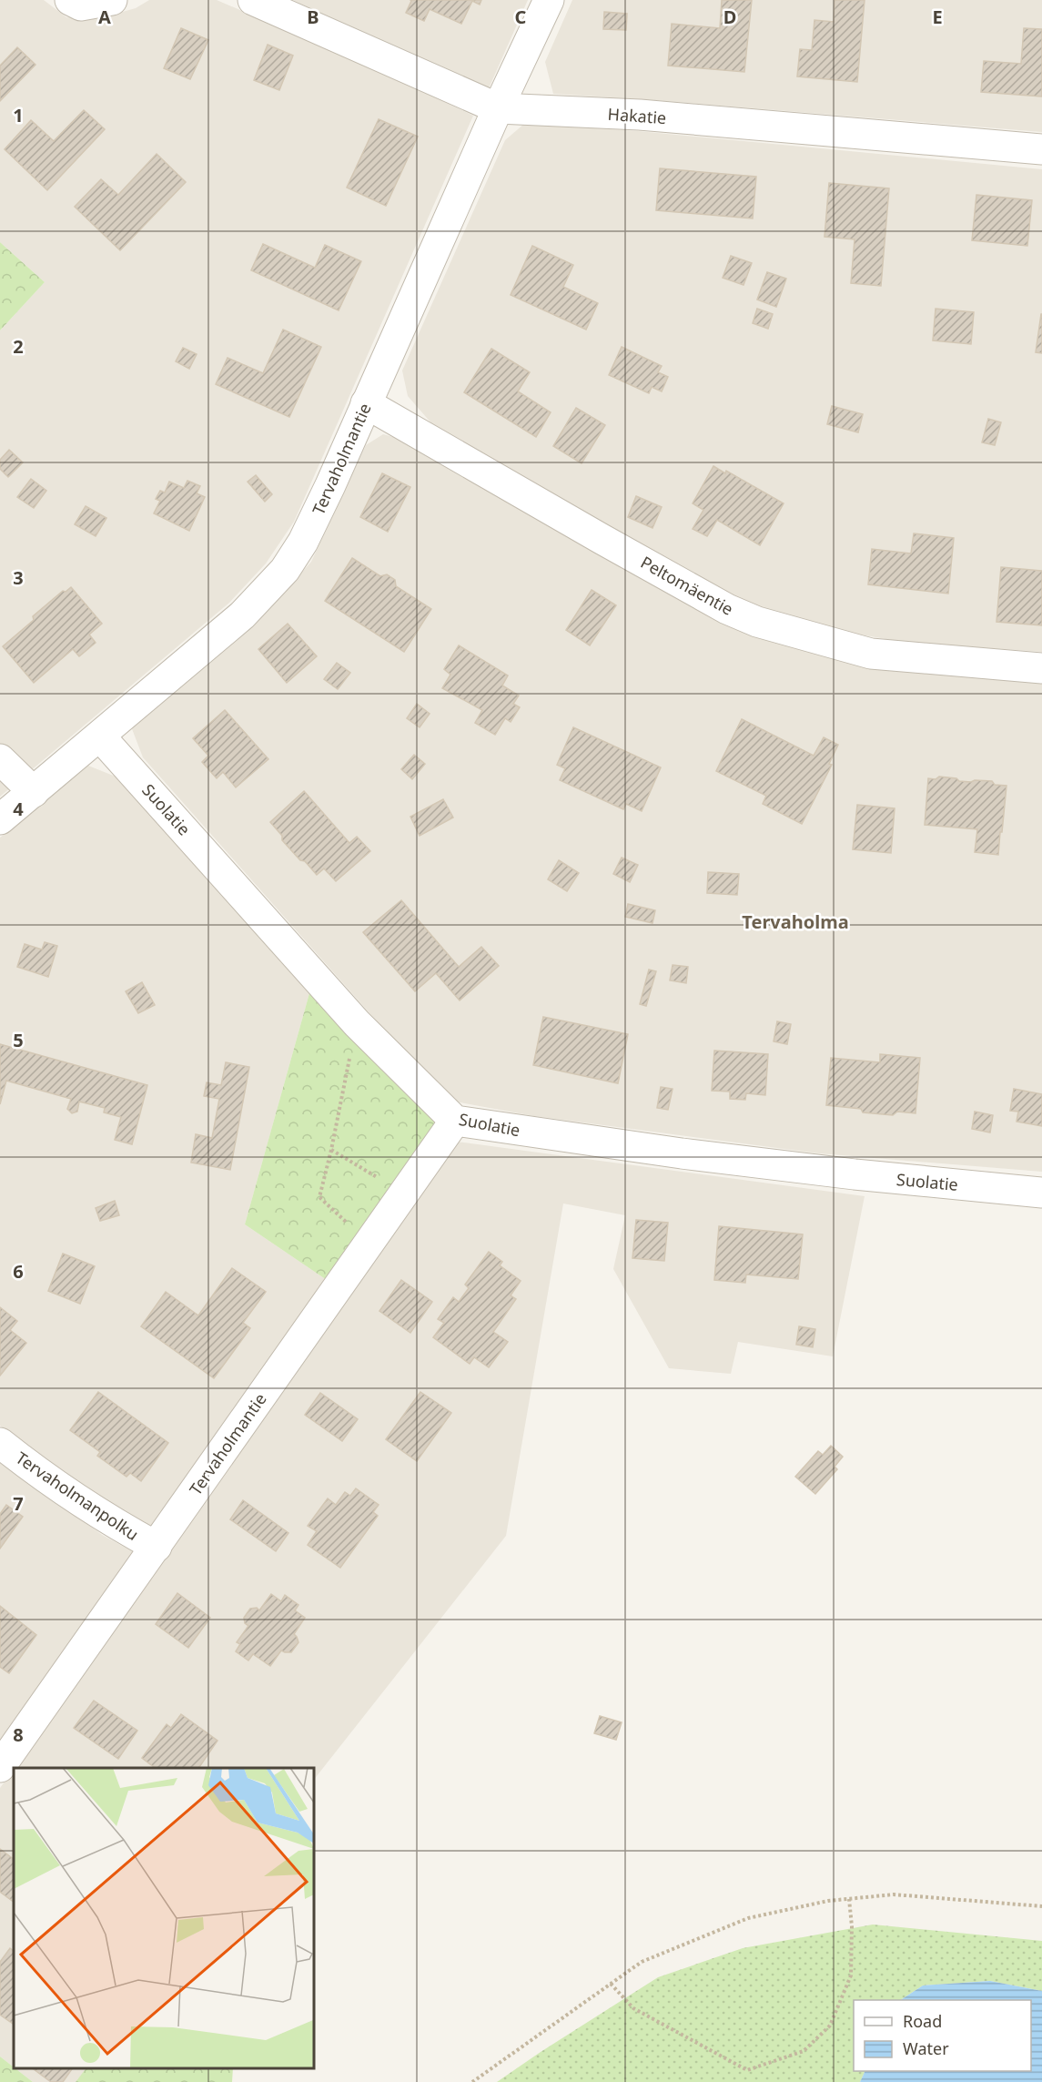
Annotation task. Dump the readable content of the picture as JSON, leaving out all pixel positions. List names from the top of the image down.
{
  "streets": {
    "street": [
      "Hakatie",
      "Tervaholmantie",
      "Peltomäentie",
      "Suolatie",
      "Tervaholmanpolku"
    ]
  },
  "crossings": [
    ["Hakatie", "Tervaholmantie"],
    ["Tervaholmantie", "Peltomäentie"],
    ["Tervaholmantie", "Suolatie"],
    ["Tervaholmantie", "Tervaholmanpolku"]
  ],
  "districts": ["Tervaholma"],
  "legend": ["Road", "Water"],
  "grid": {
    "columns": [
      "A",
      "B",
      "C",
      "D",
      "E"
    ],
    "rows": [
      "1",
      "2",
      "3",
      "4",
      "5",
      "6",
      "7",
      "8"
    ]
  }
}
